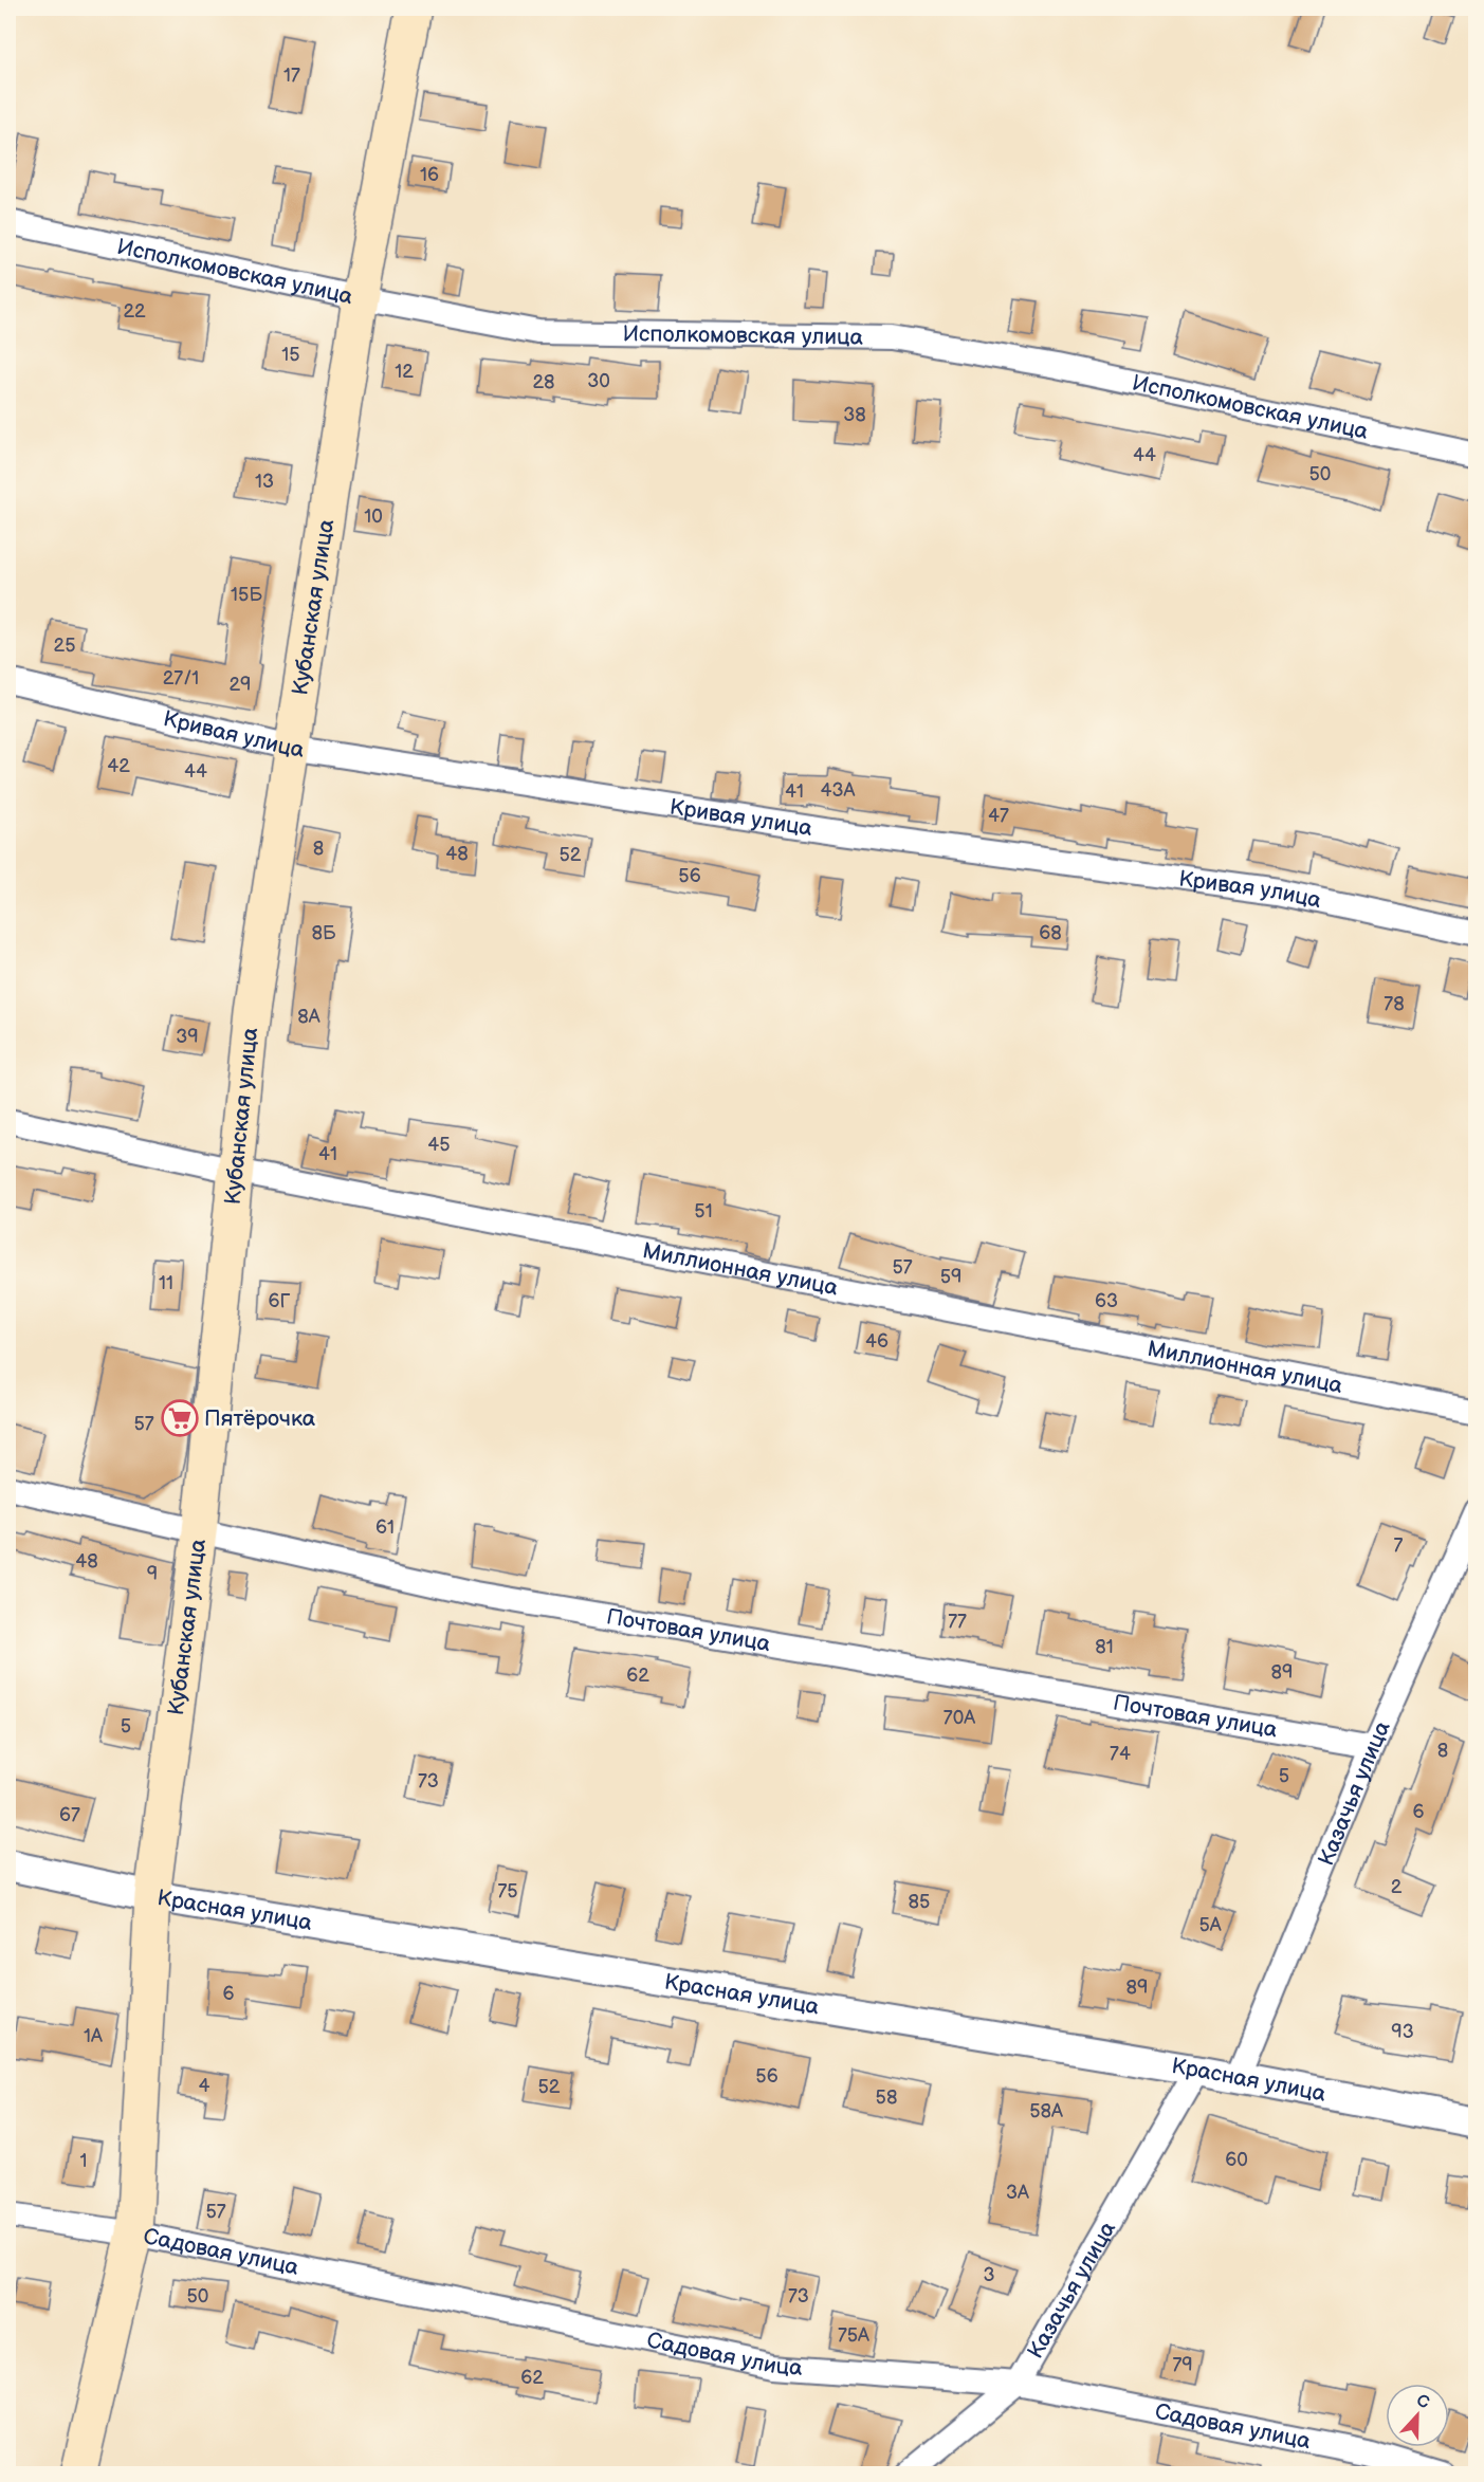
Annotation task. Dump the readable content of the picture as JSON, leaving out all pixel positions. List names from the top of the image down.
{
  "streets": {
    "main road": ["Кубанская улица"],
    "street": [
      "Исполкомовская улица",
      "Кривая улица",
      "Миллионная улица",
      "Почтовая улица",
      "Казачья улица",
      "Красная улица",
      "Садовая улица"
    ]
  },
  "crossings": [
    ["Исполкомовская улица", "Кубанская улица"],
    ["Кубанская улица", "Кривая улица"],
    ["Кубанская улица", "Миллионная улица"],
    ["Кубанская улица", "Почтовая улица"],
    ["Кубанская улица", "Красная улица"],
    ["Кубанская улица", "Садовая улица"],
    ["Почтовая улица", "Казачья улица"],
    ["Казачья улица", "Красная улица"],
    ["Казачья улица", "Садовая улица"]
  ],
  "places": {
    "supermarket": ["Пятёрочка"]
  },
  "house_numbers": [
    "17",
    "16",
    "22",
    "15",
    "12",
    "30",
    "28",
    "38",
    "44",
    "50",
    "13",
    "10",
    "15Б",
    "25",
    "27/1",
    "29",
    "42",
    "44",
    "43А",
    "41",
    "47",
    "8",
    "48",
    "52",
    "56",
    "8Б",
    "68",
    "78",
    "8А",
    "39",
    "45",
    "41",
    "51",
    "57",
    "59",
    "11",
    "6Г",
    "63",
    "46",
    "57",
    "61",
    "7",
    "48",
    "9",
    "77",
    "81",
    "89",
    "62",
    "70А",
    "5",
    "8",
    "74",
    "5",
    "73",
    "6",
    "67",
    "2",
    "75",
    "85",
    "5А",
    "89",
    "6",
    "93",
    "1А",
    "56",
    "4",
    "52",
    "58",
    "58А",
    "60",
    "1",
    "3А",
    "57",
    "3",
    "50",
    "73",
    "75А",
    "79",
    "62"
  ],
  "north": "top"
}
